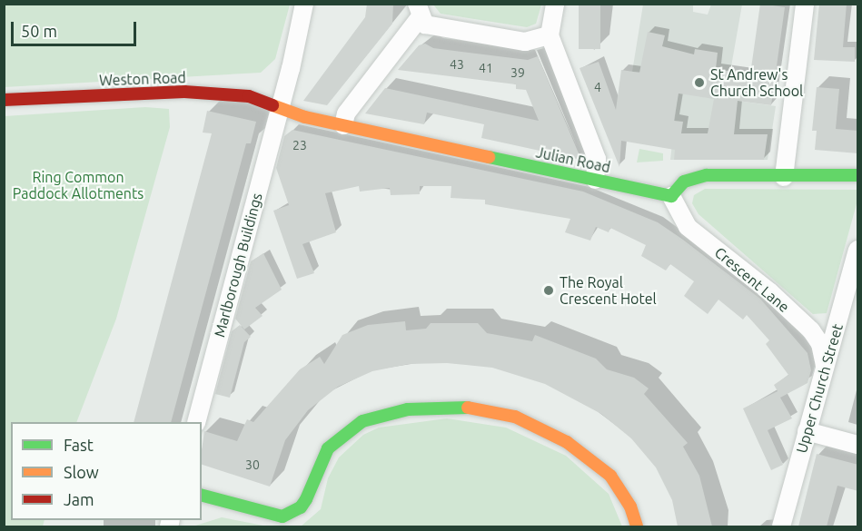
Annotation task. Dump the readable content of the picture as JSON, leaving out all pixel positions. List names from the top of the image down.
{
  "streets": {
    "street": [
      "Weston Road",
      "Julian Road",
      "Marlborough Buildings",
      "Crescent Lane",
      "Upper Church Street"
    ]
  },
  "crossings": [
    ["Weston Road", "Julian Road"],
    ["Weston Road", "Marlborough Buildings"],
    ["Julian Road", "Marlborough Buildings"],
    ["Julian Road", "Crescent Lane"],
    ["Crescent Lane", "Upper Church Street"]
  ],
  "parks": ["Ring Common Paddock Allotments"],
  "places": ["St Andrew's Church School", "The Royal Crescent Hotel"],
  "house_numbers": [
    "43",
    "41",
    "39",
    "4",
    "23",
    "30"
  ],
  "legend": ["Fast", "Slow", "Jam"],
  "scale_bar": "50 m"
}
